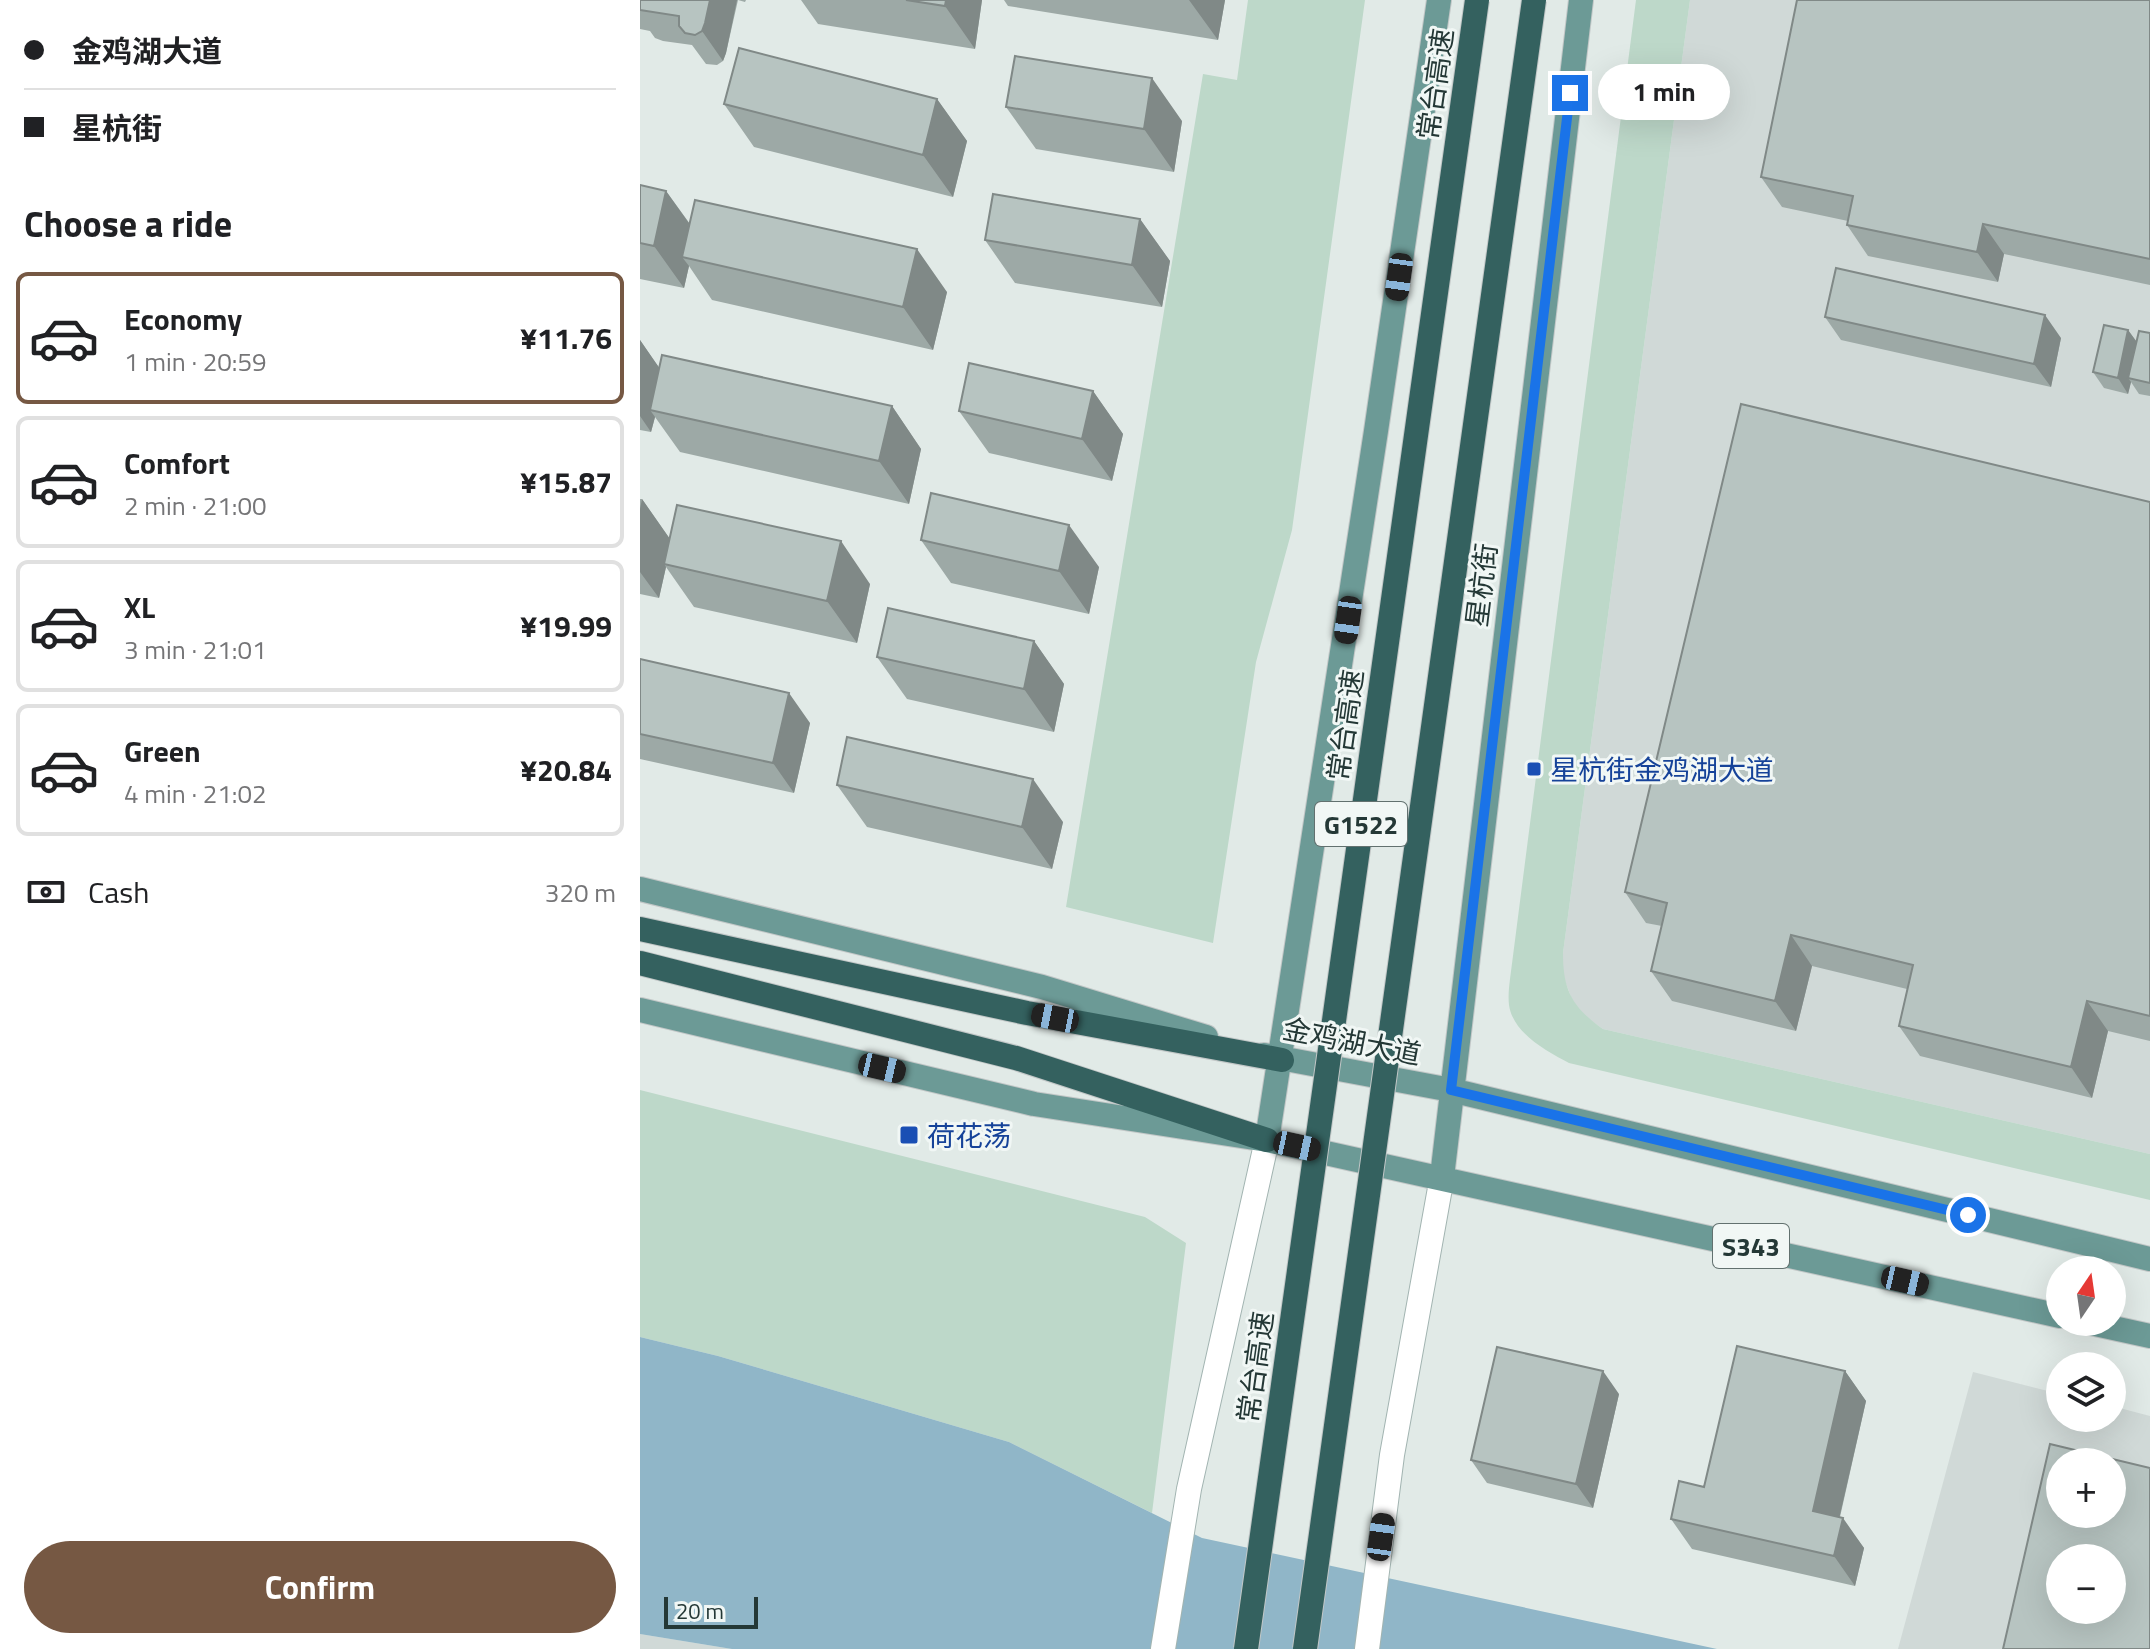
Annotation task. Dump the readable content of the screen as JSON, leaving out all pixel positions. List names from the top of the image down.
{
  "streets": {
    "highway": ["常台高速", "G1522"],
    "main road": ["星杭街", "金鸡湖大道", "S343"]
  },
  "crossings": [
    ["星杭街", "金鸡湖大道"],
    ["星杭街", "S343"]
  ],
  "places": {
    "transit": ["星杭街金鸡湖大道", "荷花荡"]
  },
  "scale_bar": "20 m",
  "north": "top",
  "page": {
    "banner": ["金鸡湖大道", "星杭街"],
    "bubble": "1 min",
    "heading": "Choose a ride",
    "list": [
      {
        "name": "Economy",
        "note": "1 min · 20:59",
        "value": "¥11.76"
      },
      {
        "name": "Comfort",
        "note": "2 min · 21:00",
        "value": "¥15.87"
      },
      {
        "name": "XL",
        "note": "3 min · 21:01",
        "value": "¥19.99"
      },
      {
        "name": "Green",
        "note": "4 min · 21:02",
        "value": "¥20.84"
      }
    ],
    "pay": ["Cash", "320 m"],
    "map_buttons": ["+", "−"],
    "buttons": "Confirm",
    "scale": "20 m"
  }
}
